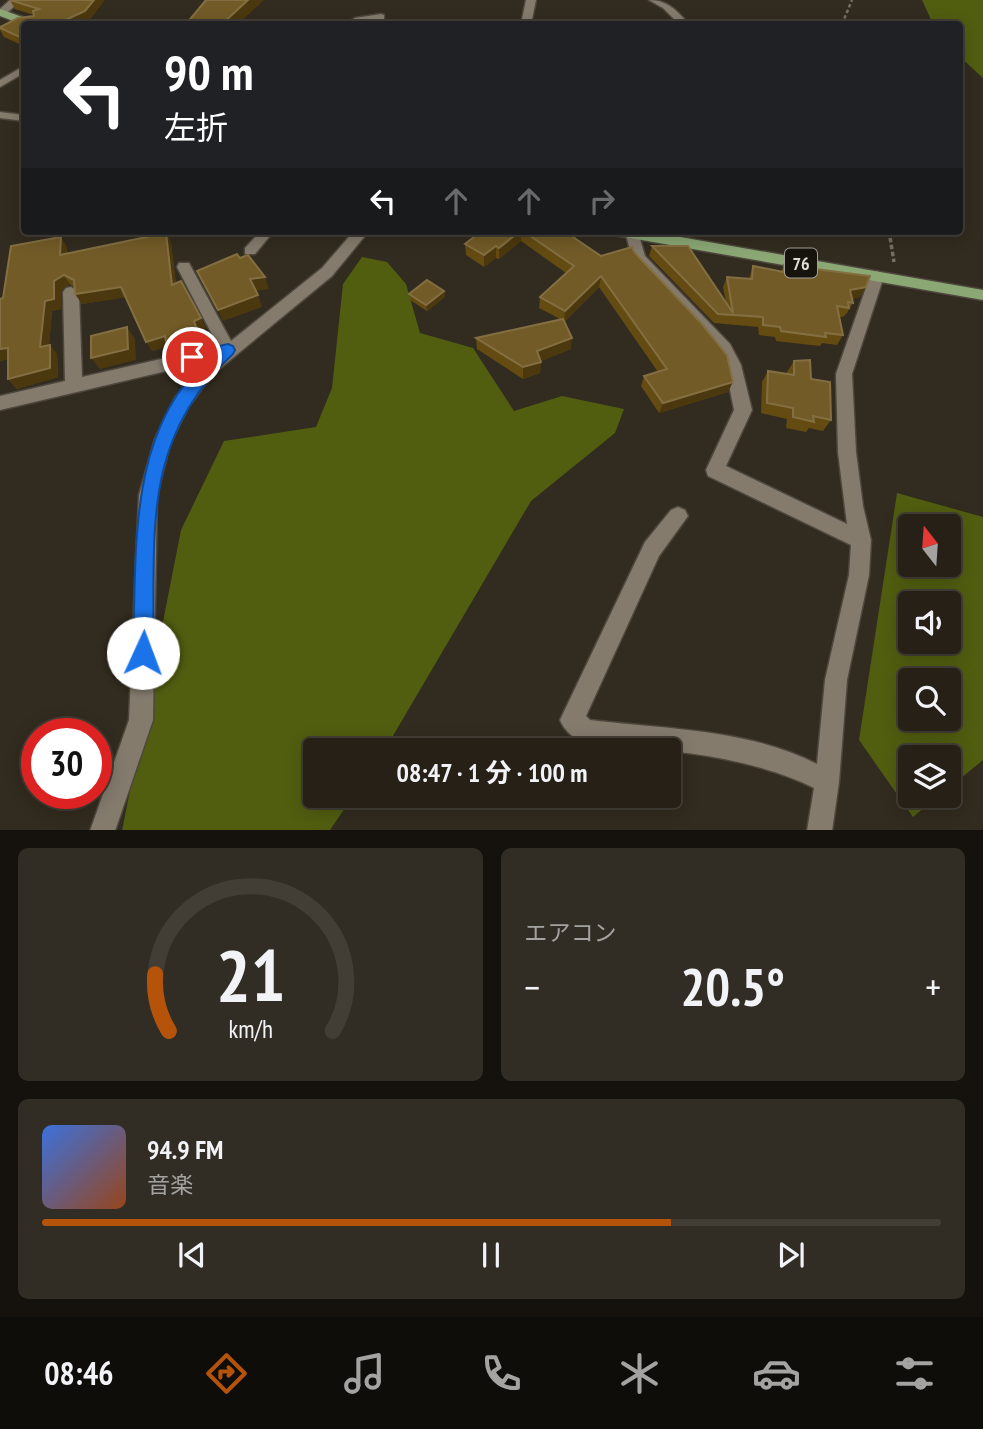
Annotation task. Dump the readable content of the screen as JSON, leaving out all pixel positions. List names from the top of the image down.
{
  "streets": {
    "main road": ["76"]
  },
  "north": "top",
  "page": {
    "turn": ["90 m", "左折"],
    "limit": "30",
    "trip": "08:47 · 1 分 · 100 m",
    "tile": "エアコン",
    "heat": ["−", "20.5°", "+"],
    "song": ["94.9 FM", "音楽"],
    "tabs": "08:46",
    "gauge": ["21", "km/h"]
  }
}
